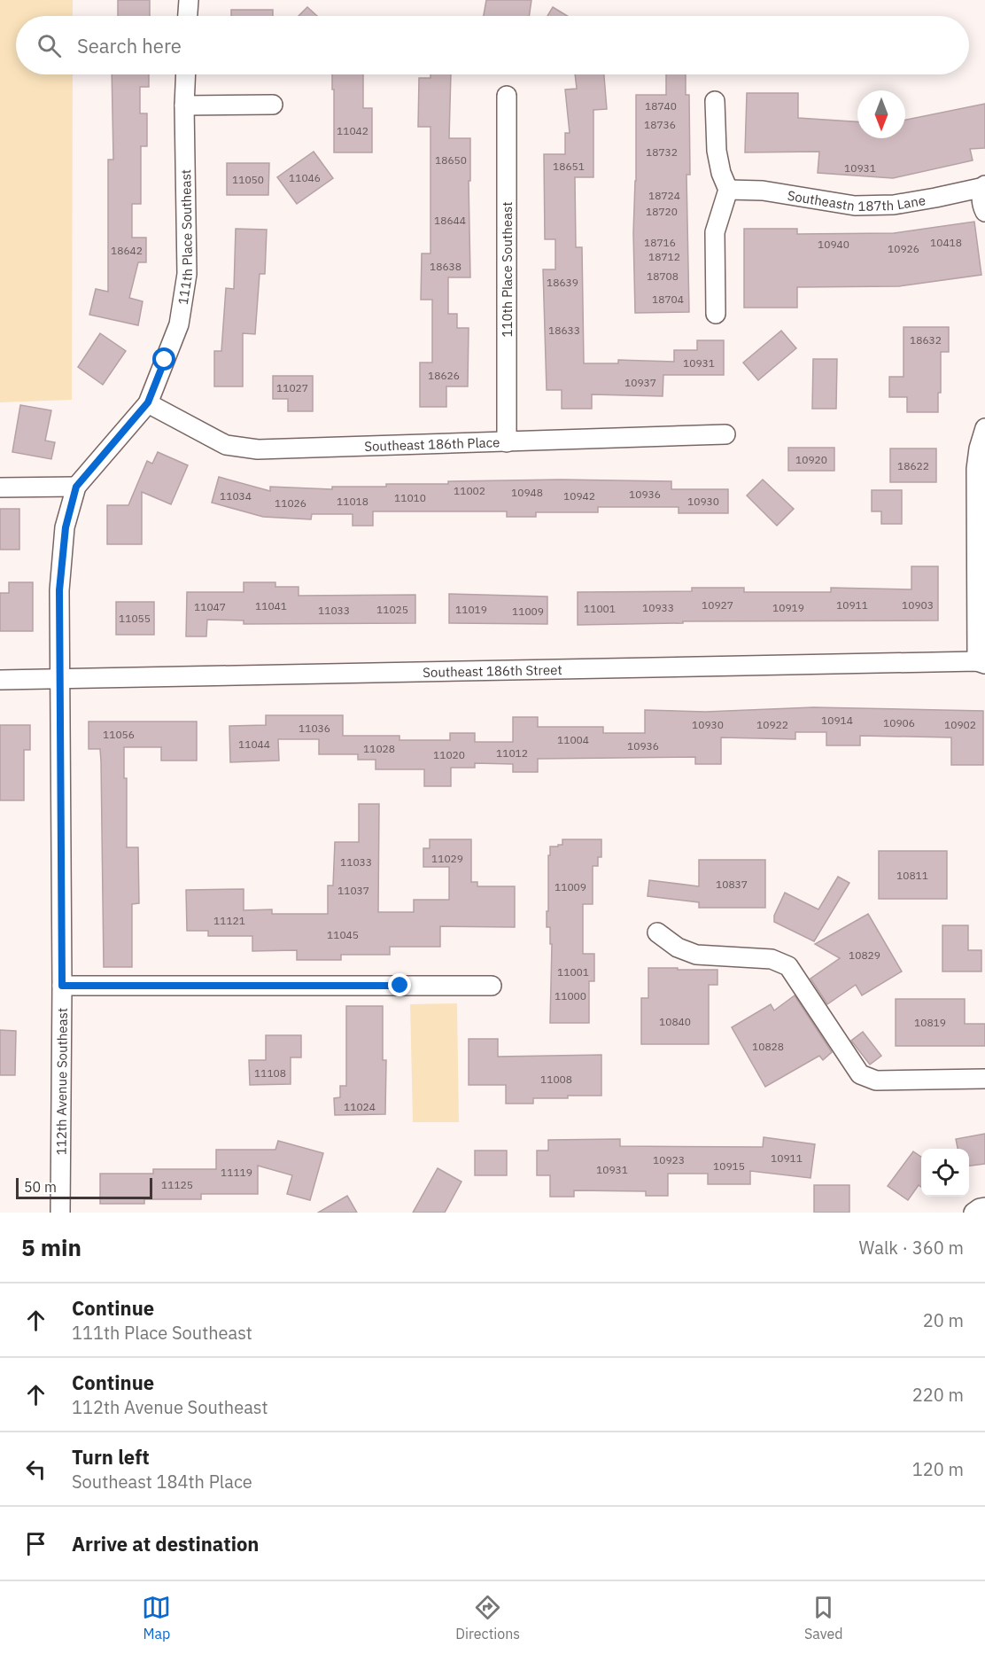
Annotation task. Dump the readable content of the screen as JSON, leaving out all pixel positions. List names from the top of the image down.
{
  "streets": {
    "street": [
      "Southeastn 187th Lane",
      "111th Place Southeast",
      "110th Place Southeast",
      "Southeast 186th Place",
      "Southeast 186th Street",
      "112th Avenue Southeast"
    ]
  },
  "crossings": [
    ["111th Place Southeast", "Southeast 186th Place"],
    ["111th Place Southeast", "112th Avenue Southeast"],
    ["110th Place Southeast", "Southeast 186th Place"],
    ["Southeast 186th Place", "112th Avenue Southeast"],
    ["Southeast 186th Street", "112th Avenue Southeast"]
  ],
  "house_numbers": [
    "18740",
    "18736",
    "11042",
    "18732",
    "18650",
    "18651",
    "10931",
    "11046",
    "11050",
    "18724",
    "18720",
    "18644",
    "18716",
    "10418",
    "10940",
    "10926",
    "18642",
    "18712",
    "18638",
    "18708",
    "18639",
    "18704",
    "18633",
    "18632",
    "10931",
    "18626",
    "10937",
    "11027",
    "10920",
    "18622",
    "11002",
    "10948",
    "10936",
    "11034",
    "10942",
    "11010",
    "11018",
    "10930",
    "11026",
    "10927",
    "10911",
    "10903",
    "11041",
    "11047",
    "10933",
    "10919",
    "11001",
    "11025",
    "11019",
    "11033",
    "11009",
    "11055",
    "10914",
    "10906",
    "10930",
    "10922",
    "10902",
    "11036",
    "11056",
    "11004",
    "11044",
    "10936",
    "11028",
    "11012",
    "11020",
    "11029",
    "11033",
    "10811",
    "10837",
    "11009",
    "11037",
    "11121",
    "11045",
    "10829",
    "11001",
    "11000",
    "10840",
    "10819",
    "10828",
    "11108",
    "11008",
    "11024",
    "10911",
    "10923",
    "10915",
    "10931",
    "11119",
    "11125"
  ],
  "scale_bar": "50 m",
  "north": "bottom",
  "page": {
    "search": "Search here",
    "scale": "50 m",
    "heading": ["5 min", "Walk · 360 m"],
    "list": [
      ["Continue", "111th Place Southeast", "20 m"],
      ["Continue", "112th Avenue Southeast", "220 m"],
      ["Turn left", "Southeast 184th Place", "120 m"],
      "Arrive at destination"
    ],
    "nav": ["Map", "Directions", "Saved"]
  }
}
